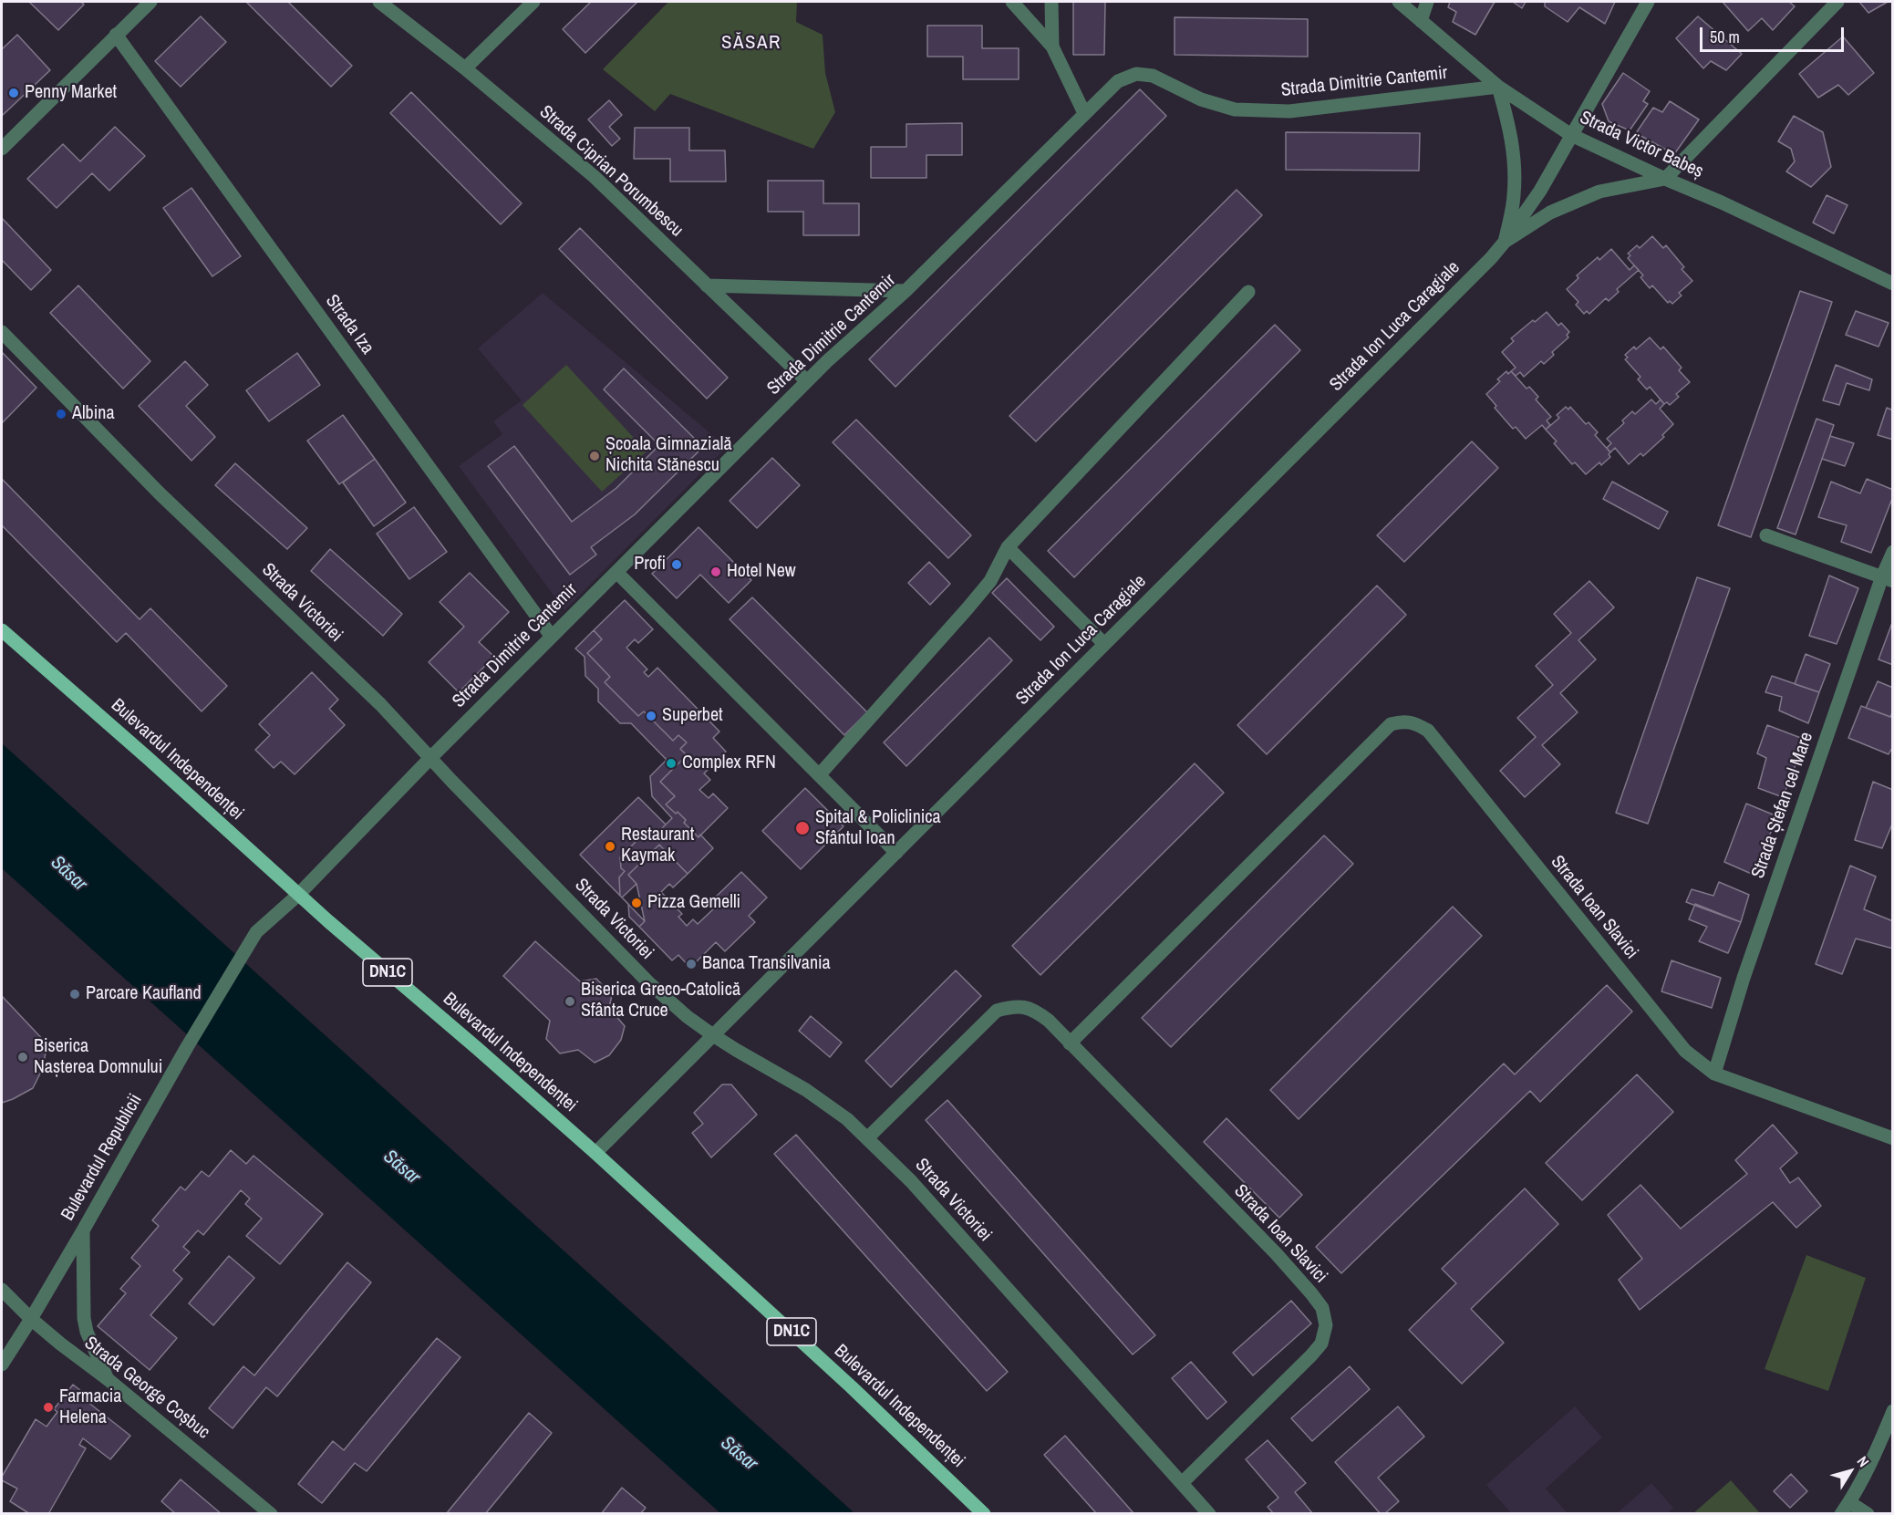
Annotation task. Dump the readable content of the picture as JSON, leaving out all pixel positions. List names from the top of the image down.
{
  "streets": {
    "main road": ["Bulevardul Independenței", "DN1C"],
    "street": [
      "Strada Dimitrie Cantemir",
      "Strada Victor Babeș",
      "Strada Ciprian Porumbescu",
      "Strada Iza",
      "Strada Ion Luca Caragiale",
      "Strada Victoriei",
      "Strada Ștefan cel Mare",
      "Strada Ioan Slavici",
      "Bulevardul Republicii",
      "Strada George Coșbuc"
    ]
  },
  "crossings": [
    ["Strada Dimitrie Cantemir", "Strada Victor Babeș"],
    ["Strada Dimitrie Cantemir", "Strada Ciprian Porumbescu"],
    ["Strada Dimitrie Cantemir", "Strada Iza"],
    ["Strada Dimitrie Cantemir", "Strada Victoriei"],
    ["Strada Dimitrie Cantemir", "Bulevardul Independenței"],
    ["Strada Dimitrie Cantemir", "Bulevardul Republicii"],
    ["Strada Victor Babeș", "Strada Ion Luca Caragiale"],
    ["Strada Ion Luca Caragiale", "Strada Victoriei"],
    ["Strada Ion Luca Caragiale", "Bulevardul Independenței"],
    ["Strada Victoriei", "Strada Ioan Slavici"],
    ["Bulevardul Independenței", "Bulevardul Republicii"],
    ["Strada Ștefan cel Mare", "Strada Ioan Slavici"],
    ["Bulevardul Republicii", "Strada George Coșbuc"]
  ],
  "districts": ["SĂSAR"],
  "water": ["Săsar"],
  "places": [
    "Penny Market",
    "Albina",
    "Școala Gimnazială Nichita Stănescu",
    "Profi",
    "Hotel New",
    "Superbet",
    "Complex RFN",
    "Spital & Policlinica Sfântul Ioan",
    "Restaurant Kaymak",
    "Pizza Gemelli",
    "Banca Transilvania",
    "Parcare Kaufland",
    "Biserica Greco-Catolică Sfânta Cruce",
    "Biserica Nașterea Domnului",
    "Farmacia Helena"
  ],
  "scale_bar": "50 m",
  "north": "top right"
}
